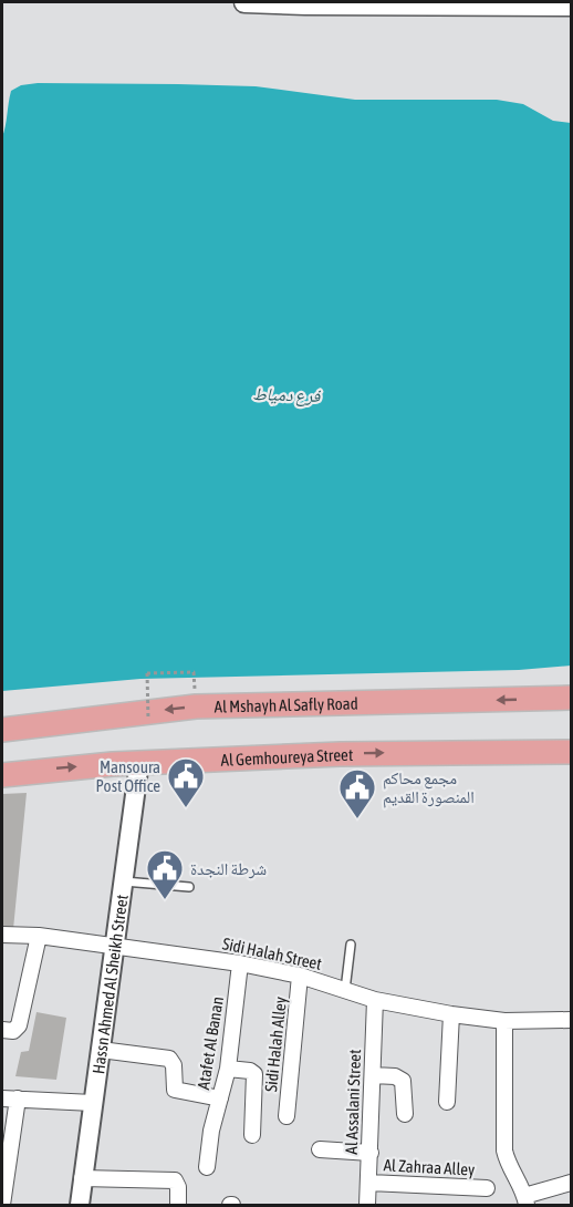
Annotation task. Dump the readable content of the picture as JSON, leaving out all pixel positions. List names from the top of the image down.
{
  "streets": {
    "main road": ["Al Mshayh Al Safly Road", "Al Gemhoureya Street"],
    "street": [
      "Sidi Halah Street",
      "Hassn Ahmed Al Sheikh Street",
      "Atafet Al Banan",
      "Sidi Halah Alley",
      "Al Assalani Street",
      "Al Zahraa Alley"
    ]
  },
  "crossings": [
    ["Al Gemhoureya Street", "Hassn Ahmed Al Sheikh Street"],
    ["Sidi Halah Street", "Hassn Ahmed Al Sheikh Street"],
    ["Sidi Halah Street", "Atafet Al Banan"],
    ["Sidi Halah Street", "Sidi Halah Alley"],
    ["Sidi Halah Street", "Al Assalani Street"],
    ["Al Assalani Street", "Al Zahraa Alley"]
  ],
  "one_way": ["Al Mshayh Al Safly Road", "Al Gemhoureya Street"],
  "water": ["فرع دمياط"],
  "places": {
    "public building": ["Mansoura Post Office", "مجمع محاكم المنصورة القديم", "شرطة النجدة"]
  }
}
